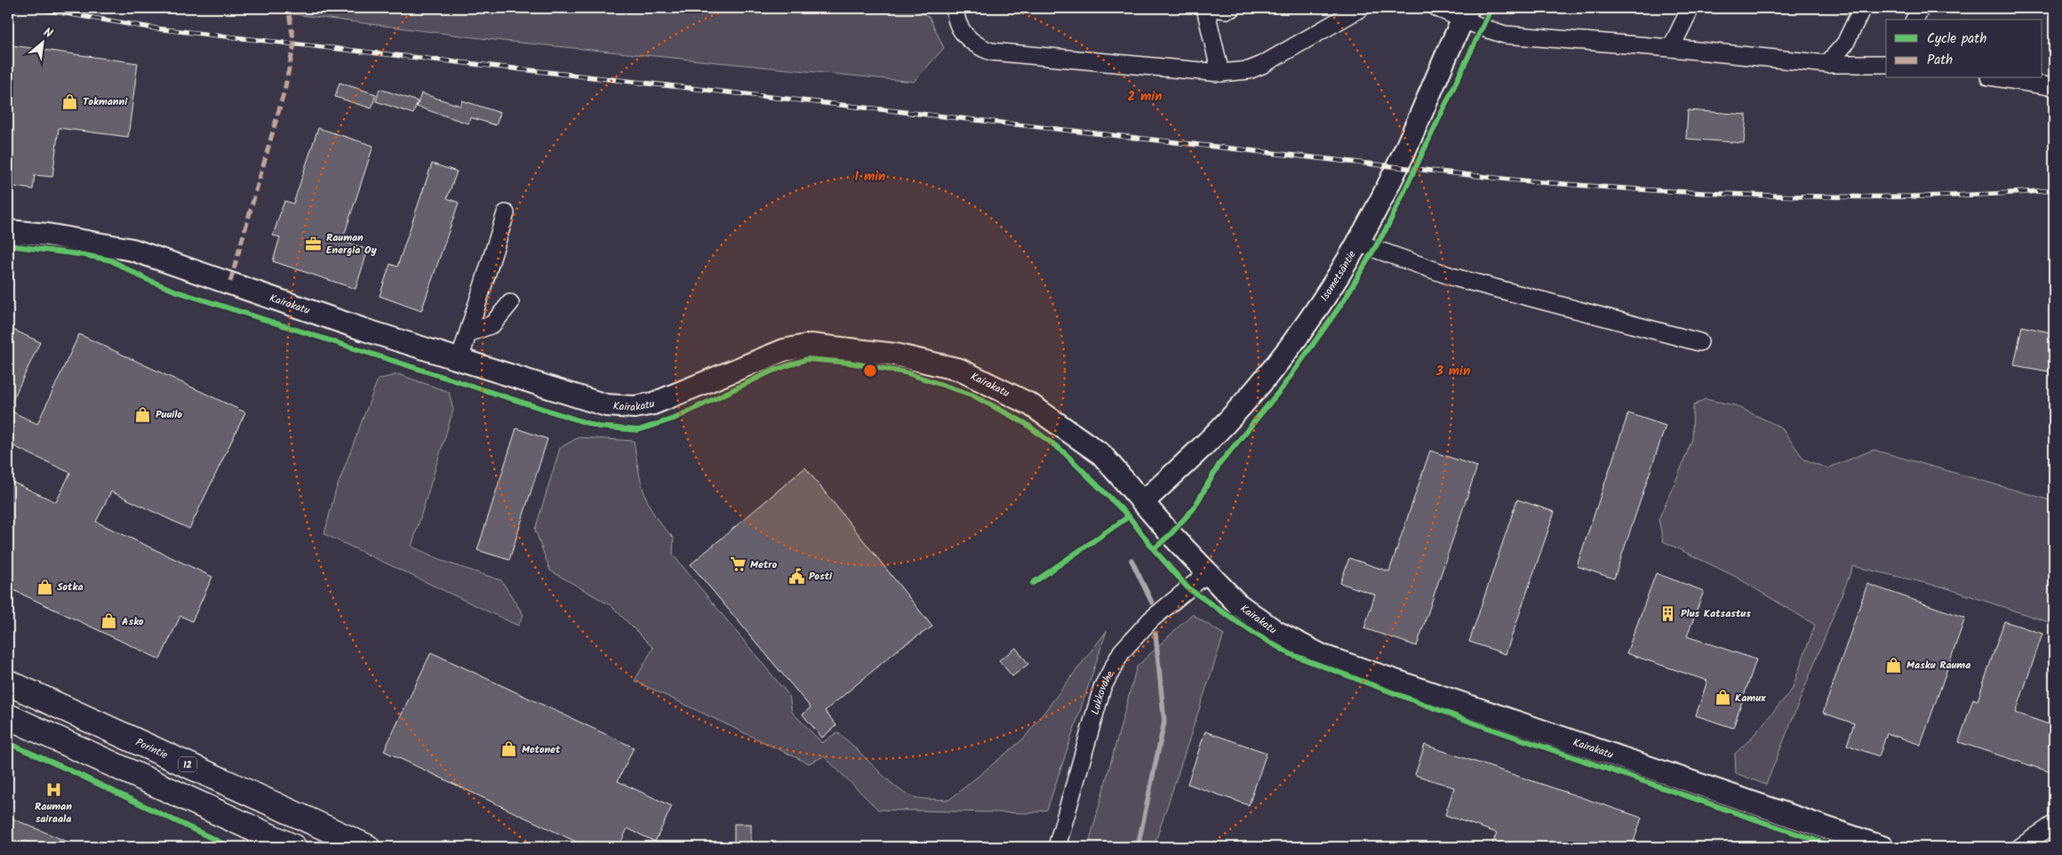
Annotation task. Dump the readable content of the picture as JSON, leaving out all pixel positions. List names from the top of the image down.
{
  "streets": {
    "highway": ["Porintie", "12"],
    "main road": ["Isometsäntie", "Kairakatu"],
    "street": ["Lukkovahe"]
  },
  "crossings": [
    ["Isometsäntie", "Kairakatu"],
    ["Kairakatu", "Lukkovahe"]
  ],
  "places": {
    "shop": [
      "Tokmanni",
      "Puuilo",
      "Sotka",
      "Asko",
      "Masku Rauma",
      "Kamux",
      "Motonet"
    ],
    "office": ["Rauman Energia Oy"],
    "supermarket": ["Metro"],
    "public building": ["Posti"],
    "building": ["Plus Katsastus"],
    "hospital": ["Rauman sairaala"]
  },
  "legend": ["Cycle path", "Path"],
  "north": "top right",
  "rings": ["2 min", "1 min", "3 min"]
}
